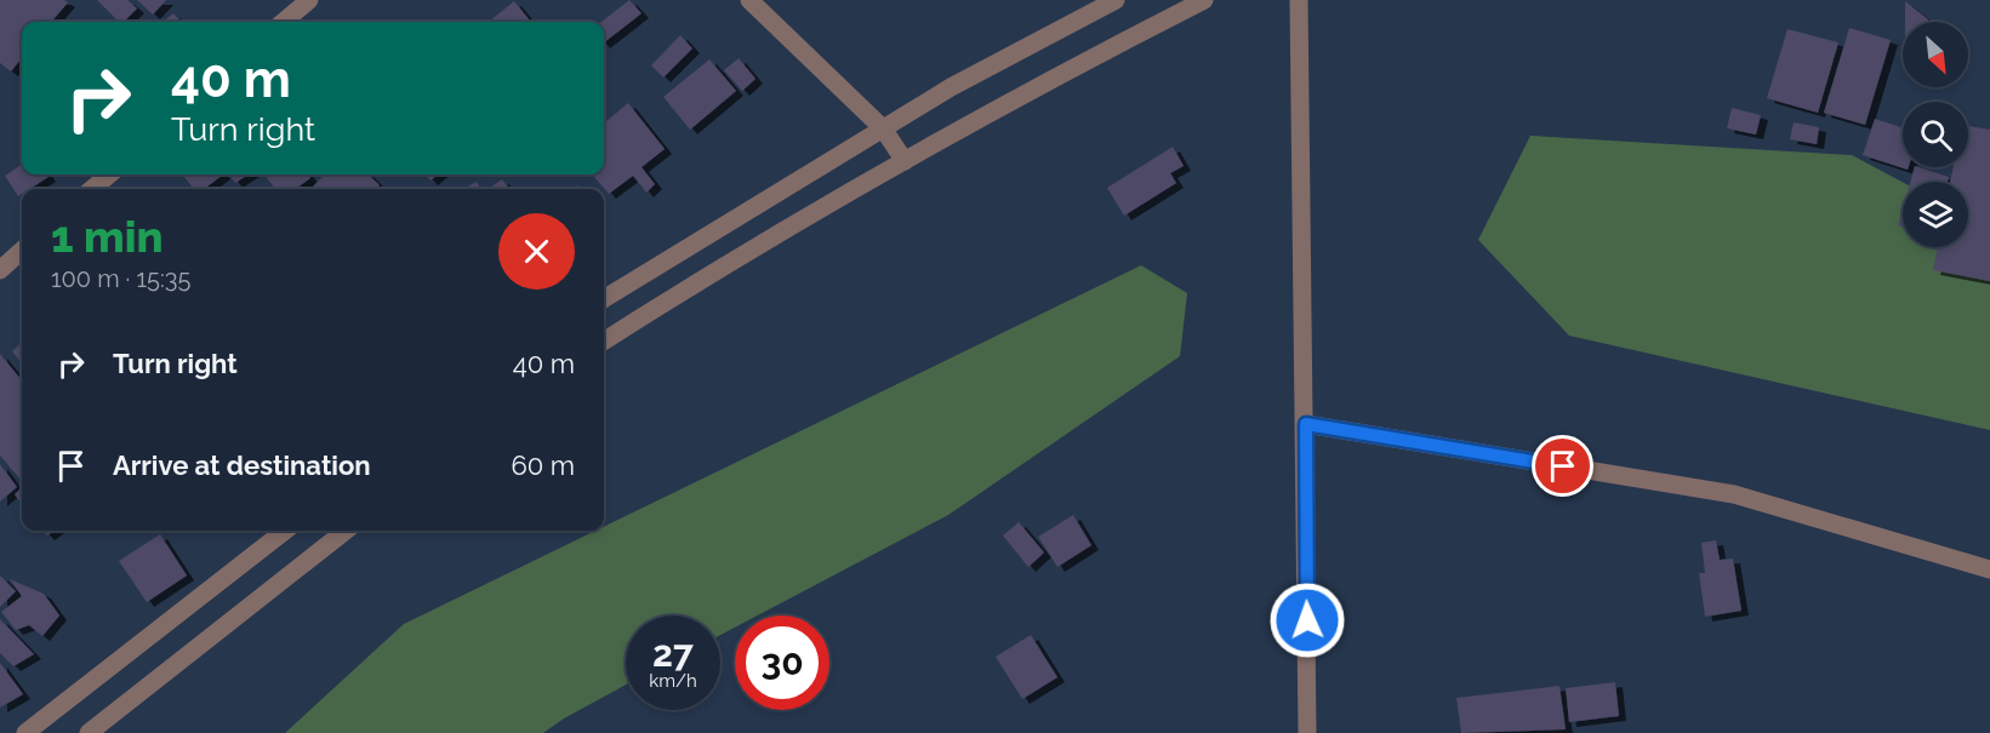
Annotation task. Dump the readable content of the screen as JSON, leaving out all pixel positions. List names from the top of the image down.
{
  "north": "bottom right",
  "page": {
    "turn": ["40 m", "Turn right"],
    "heading": ["1 min", "100 m · 15:35"],
    "list": [
      {
        "name": "Turn right",
        "value": "40 m"
      },
      {
        "name": "Arrive at destination",
        "value": "60 m"
      }
    ],
    "speed": "27 km/h",
    "limit": "30"
  }
}
